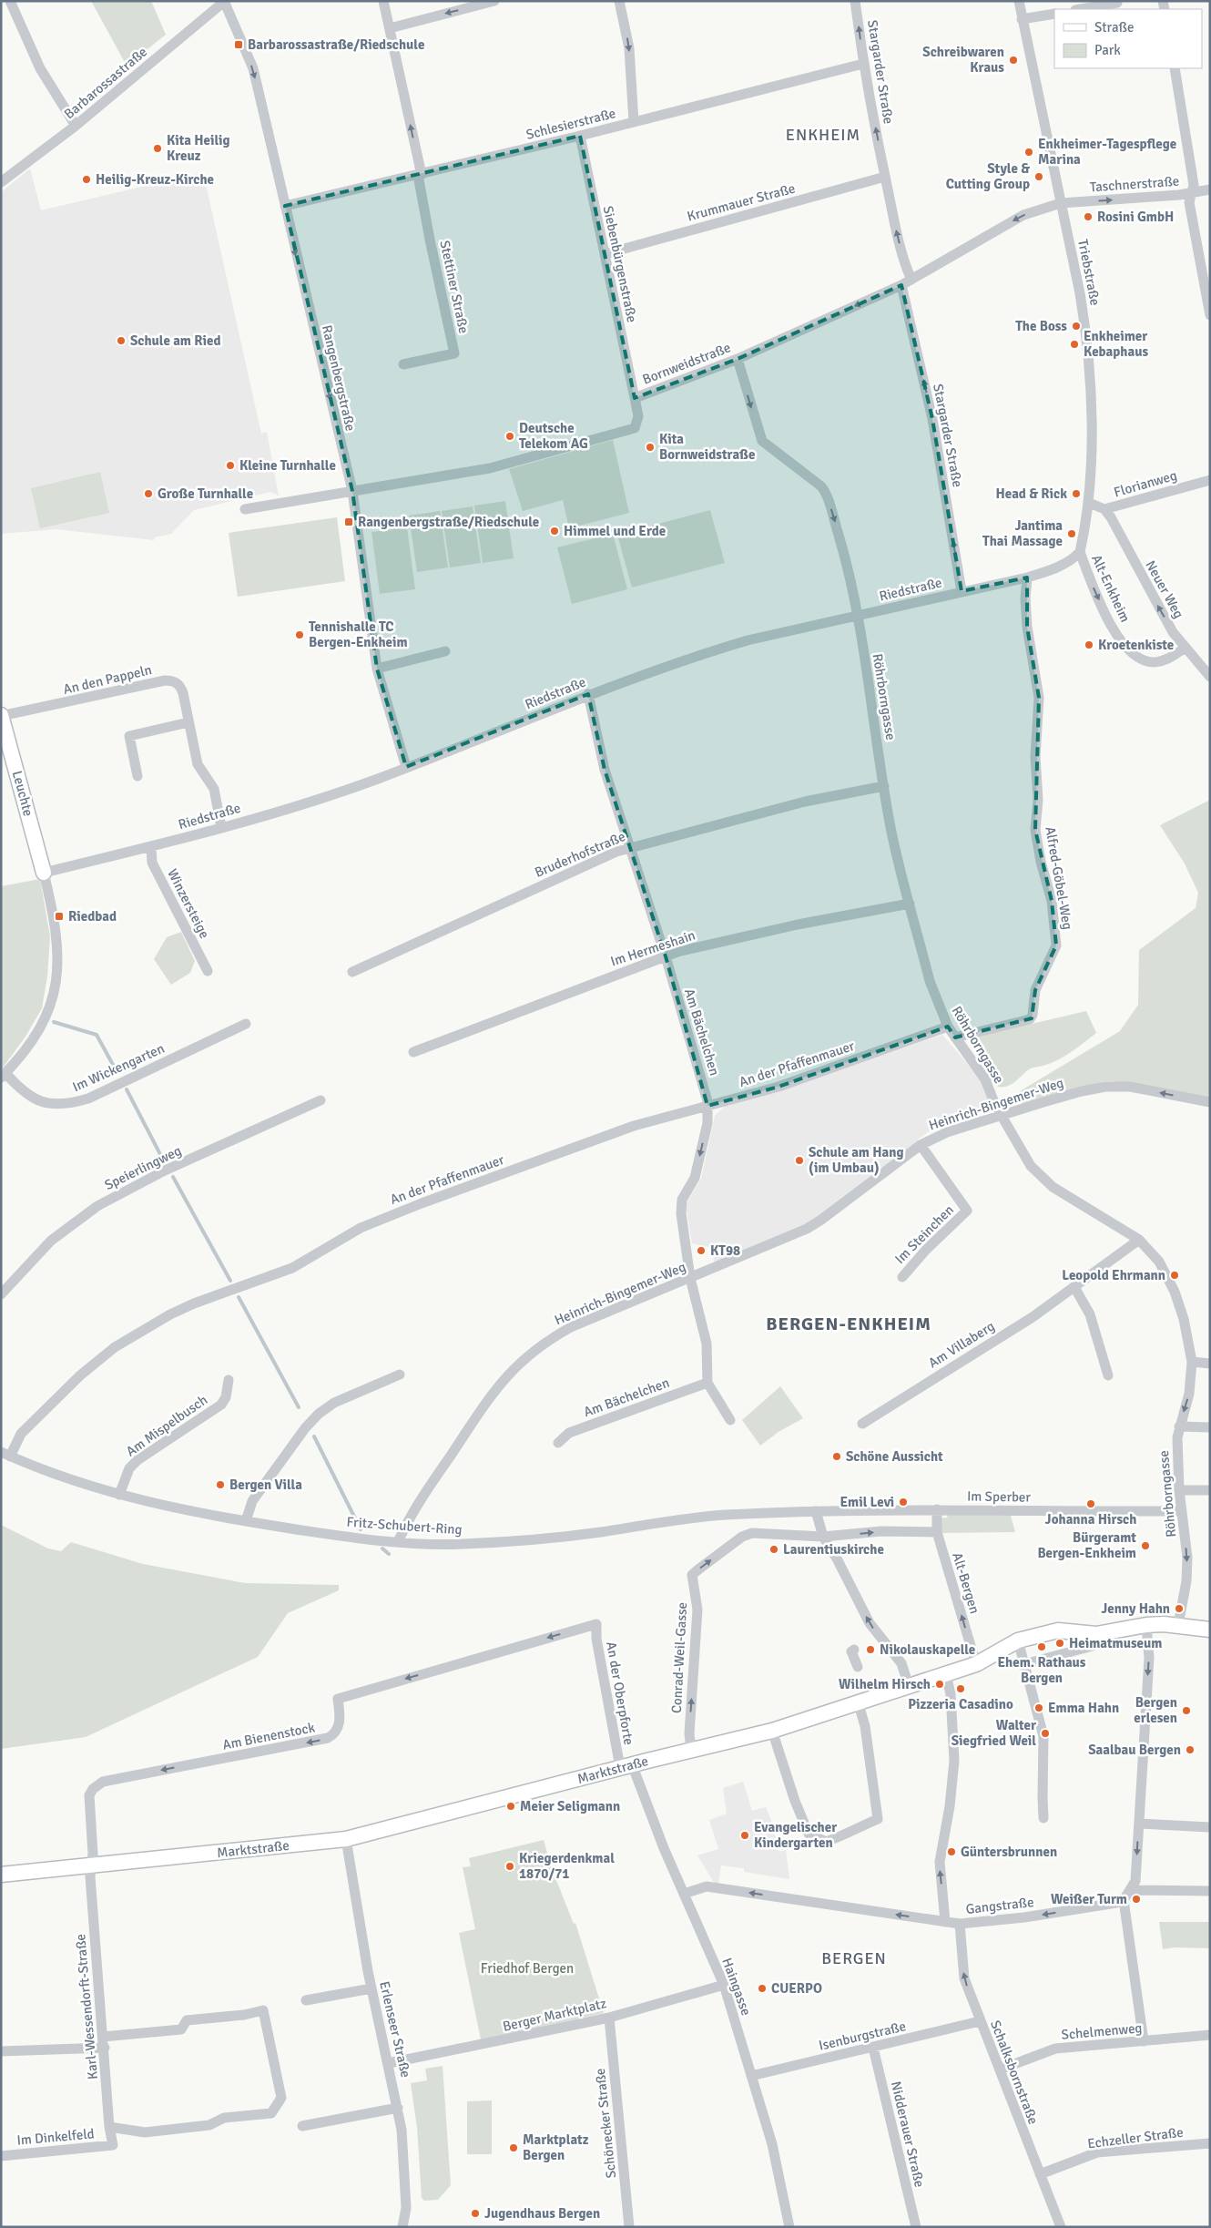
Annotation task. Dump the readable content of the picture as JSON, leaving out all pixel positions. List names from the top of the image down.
{
  "streets": {
    "street": [
      "Stargarder Straße",
      "Barbarossastraße",
      "Schlesierstraße",
      "Taschnerstraße",
      "Krummauer Straße",
      "Siebenbürgenstraße",
      "Triebstraße",
      "Stettiner Straße",
      "Bornweidstraße",
      "Rangenbergstraße",
      "Florianweg",
      "Alt-Enkheim",
      "Riedstraße",
      "Neuer Weg",
      "An den Pappeln",
      "Röhrborngasse",
      "Leuchte",
      "Bruderhofstraße",
      "Alfred-Göbel-Weg",
      "Winzersteige",
      "Im Hermeshain",
      "Am Bächelchen",
      "An der Pfaffenmauer",
      "Im Wickengarten",
      "Heinrich-Bingemer-Weg",
      "Speierlingweg",
      "Im Steinchen",
      "Am Villaberg",
      "Am Mispelbusch",
      "Im Sperber",
      "Fritz-Schubert-Ring",
      "Alt-Bergen",
      "Conrad-Weil-Gasse",
      "An der Oberpforte",
      "Am Bienenstock",
      "Marktstraße",
      "Gangstraße",
      "Haingasse",
      "Karl-Wessendorft-Straße",
      "Berger Marktplatz",
      "Erlenseer Straße",
      "Schelmenweg",
      "Isenburgstraße",
      "Schalksbornstraße",
      "Schönecker Straße",
      "Nidderauer Straße",
      "Im Dinkelfeld",
      "Echzeller Straße"
    ]
  },
  "crossings": [
    ["Stargarder Straße", "Schlesierstraße"],
    ["Stargarder Straße", "Krummauer Straße"],
    ["Stargarder Straße", "Bornweidstraße"],
    ["Stargarder Straße", "Riedstraße"],
    ["Barbarossastraße", "Rangenbergstraße"],
    ["Schlesierstraße", "Siebenbürgenstraße"],
    ["Schlesierstraße", "Stettiner Straße"],
    ["Schlesierstraße", "Rangenbergstraße"],
    ["Taschnerstraße", "Triebstraße"],
    ["Taschnerstraße", "Bornweidstraße"],
    ["Krummauer Straße", "Siebenbürgenstraße"],
    ["Siebenbürgenstraße", "Bornweidstraße"],
    ["Triebstraße", "Bornweidstraße"],
    ["Triebstraße", "Florianweg"],
    ["Triebstraße", "Alt-Enkheim"],
    ["Triebstraße", "Riedstraße"],
    ["Bornweidstraße", "Rangenbergstraße"],
    ["Bornweidstraße", "Röhrborngasse"],
    ["Rangenbergstraße", "Riedstraße"],
    ["Florianweg", "Neuer Weg"],
    ["Alt-Enkheim", "Riedstraße"],
    ["Alt-Enkheim", "Neuer Weg"],
    ["Riedstraße", "An den Pappeln"],
    ["Riedstraße", "Röhrborngasse"],
    ["Riedstraße", "Leuchte"],
    ["Riedstraße", "Alfred-Göbel-Weg"],
    ["Riedstraße", "Winzersteige"],
    ["Riedstraße", "Am Bächelchen"],
    ["An den Pappeln", "Leuchte"],
    ["Röhrborngasse", "Bruderhofstraße"],
    ["Röhrborngasse", "Alfred-Göbel-Weg"],
    ["Röhrborngasse", "Im Hermeshain"],
    ["Röhrborngasse", "An der Pfaffenmauer"],
    ["Röhrborngasse", "Heinrich-Bingemer-Weg"],
    ["Röhrborngasse", "Am Villaberg"],
    ["Röhrborngasse", "Im Sperber"],
    ["Röhrborngasse", "Marktstraße"],
    ["Bruderhofstraße", "Am Bächelchen"],
    ["Im Hermeshain", "Am Bächelchen"],
    ["Am Bächelchen", "An der Pfaffenmauer"],
    ["Am Bächelchen", "Heinrich-Bingemer-Weg"],
    ["An der Pfaffenmauer", "Fritz-Schubert-Ring"],
    ["Heinrich-Bingemer-Weg", "Im Steinchen"],
    ["Heinrich-Bingemer-Weg", "Fritz-Schubert-Ring"],
    ["Am Mispelbusch", "Fritz-Schubert-Ring"],
    ["Im Sperber", "Fritz-Schubert-Ring"],
    ["Im Sperber", "Alt-Bergen"],
    ["Alt-Bergen", "Marktstraße"],
    ["Conrad-Weil-Gasse", "Marktstraße"],
    ["An der Oberpforte", "Am Bienenstock"],
    ["An der Oberpforte", "Marktstraße"],
    ["An der Oberpforte", "Haingasse"],
    ["Am Bienenstock", "Marktstraße"],
    ["Am Bienenstock", "Karl-Wessendorft-Straße"],
    ["Marktstraße", "Haingasse"],
    ["Marktstraße", "Karl-Wessendorft-Straße"],
    ["Marktstraße", "Erlenseer Straße"],
    ["Gangstraße", "Haingasse"],
    ["Gangstraße", "Schalksbornstraße"],
    ["Haingasse", "Berger Marktplatz"],
    ["Haingasse", "Isenburgstraße"],
    ["Karl-Wessendorft-Straße", "Im Dinkelfeld"],
    ["Berger Marktplatz", "Erlenseer Straße"],
    ["Berger Marktplatz", "Schönecker Straße"],
    ["Schelmenweg", "Schalksbornstraße"],
    ["Isenburgstraße", "Schalksbornstraße"],
    ["Isenburgstraße", "Nidderauer Straße"],
    ["Schalksbornstraße", "Echzeller Straße"]
  ],
  "one_way": [
    "Stargarder Straße",
    "Taschnerstraße",
    "Stettiner Straße",
    "Bornweidstraße",
    "Rangenbergstraße",
    "Alt-Enkheim",
    "Neuer Weg",
    "Am Bienenstock",
    "Gangstraße"
  ],
  "districts": ["ENKHEIM", "BERGEN-ENKHEIM", "BERGEN"],
  "parks": ["Friedhof Bergen"],
  "places": {
    "transit": ["Barbarossastraße/Riedschule", "Rangenbergstraße/Riedschule", "Riedbad"],
    "other": [
      "Schreibwaren Kraus",
      "Kita Heilig Kreuz",
      "Enkheimer-Tagespflege Marina",
      "Style & Cutting Group",
      "Heilig-Kreuz-Kirche",
      "Rosini GmbH",
      "The Boss",
      "Schule am Ried",
      "Enkheimer Kebaphaus",
      "Deutsche Telekom AG",
      "Kita Bornweidstraße",
      "Kleine Turnhalle",
      "Große Turnhalle",
      "Head & Rick",
      "Himmel und Erde",
      "Jantima Thai Massage",
      "Tennishalle TC Bergen-Enkheim",
      "Kroetenkiste",
      "Schule am Hang (im Umbau)",
      "KT98",
      "Leopold Ehrmann",
      "Schöne Aussicht",
      "Bergen Villa",
      "Emil Levi",
      "Johanna Hirsch",
      "Bürgeramt Bergen-Enkheim",
      "Laurentiuskirche",
      "Jenny Hahn",
      "Heimatmuseum",
      "Ehem. Rathaus Bergen",
      "Nikolauskapelle",
      "Wilhelm Hirsch",
      "Pizzeria Casadino",
      "Emma Hahn",
      "Bergen erlesen",
      "Walter Siegfried Weil",
      "Saalbau Bergen",
      "Meier Seligmann",
      "Evangelischer Kindergarten",
      "Güntersbrunnen",
      "Kriegerdenkmal 1870/71",
      "Weißer Turm",
      "CUERPO",
      "Marktplatz Bergen",
      "Jugendhaus Bergen"
    ]
  },
  "legend": ["Straße", "Park"]
}
